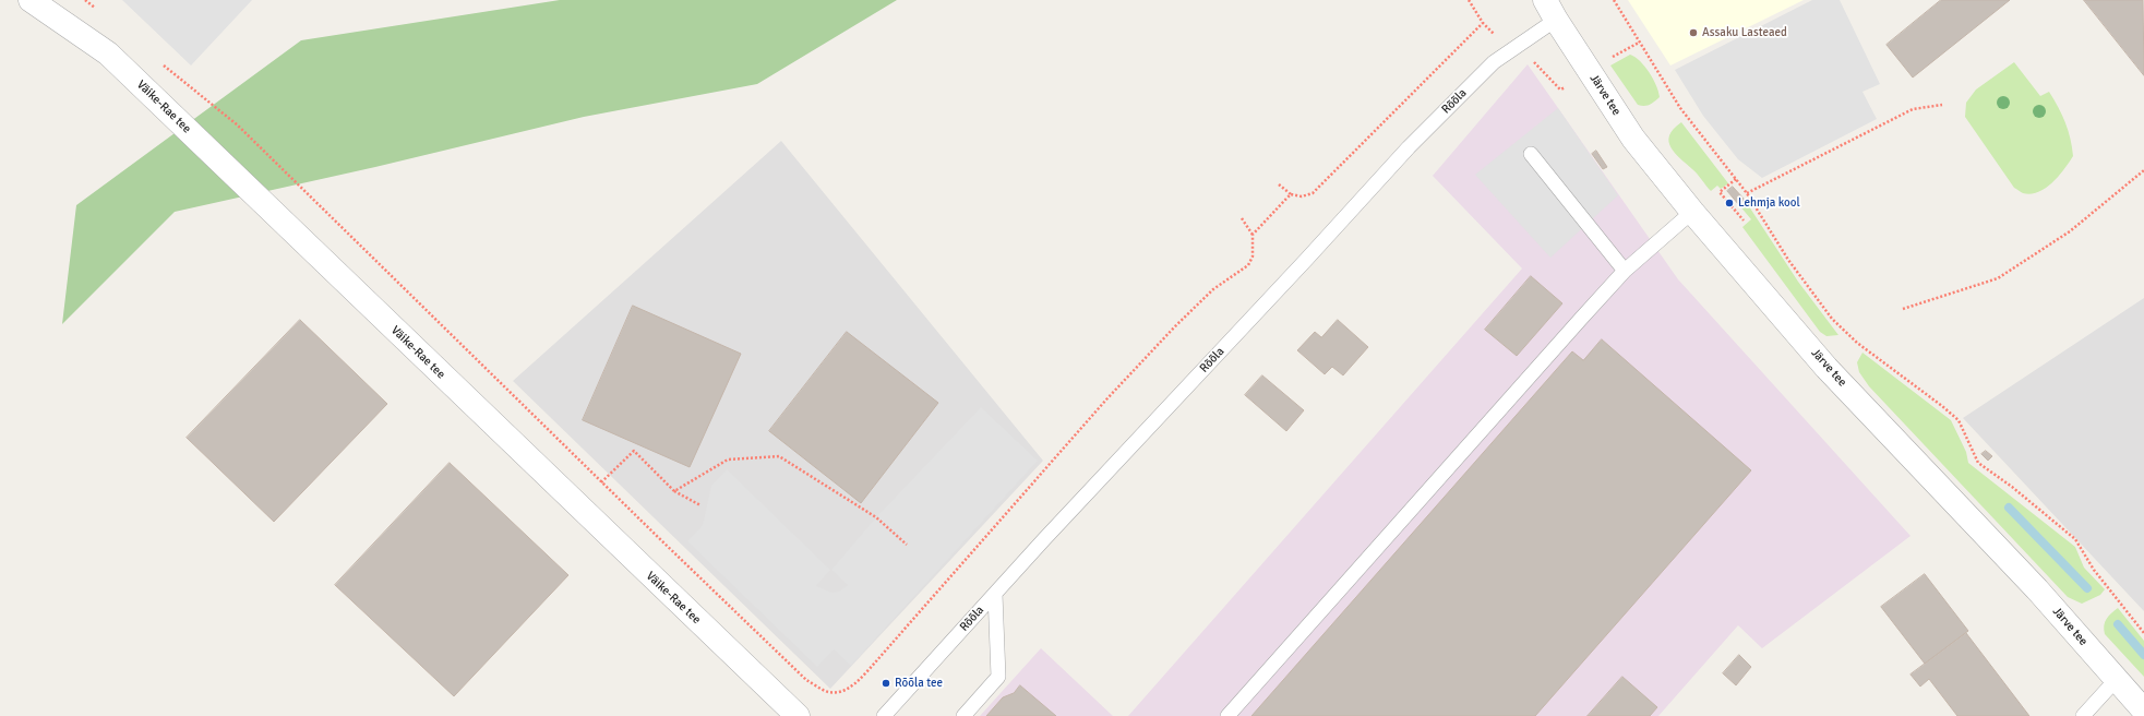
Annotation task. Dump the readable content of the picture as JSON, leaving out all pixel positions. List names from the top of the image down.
{
  "streets": {
    "street": ["Järve tee", "Väike-Rae tee"],
    "lane": ["Rõõla"]
  },
  "crossings": [
    ["Järve tee", "Rõõla"]
  ],
  "places": ["Assaku Lasteaed", "Lehmja kool", "Rõõla tee"]
}
